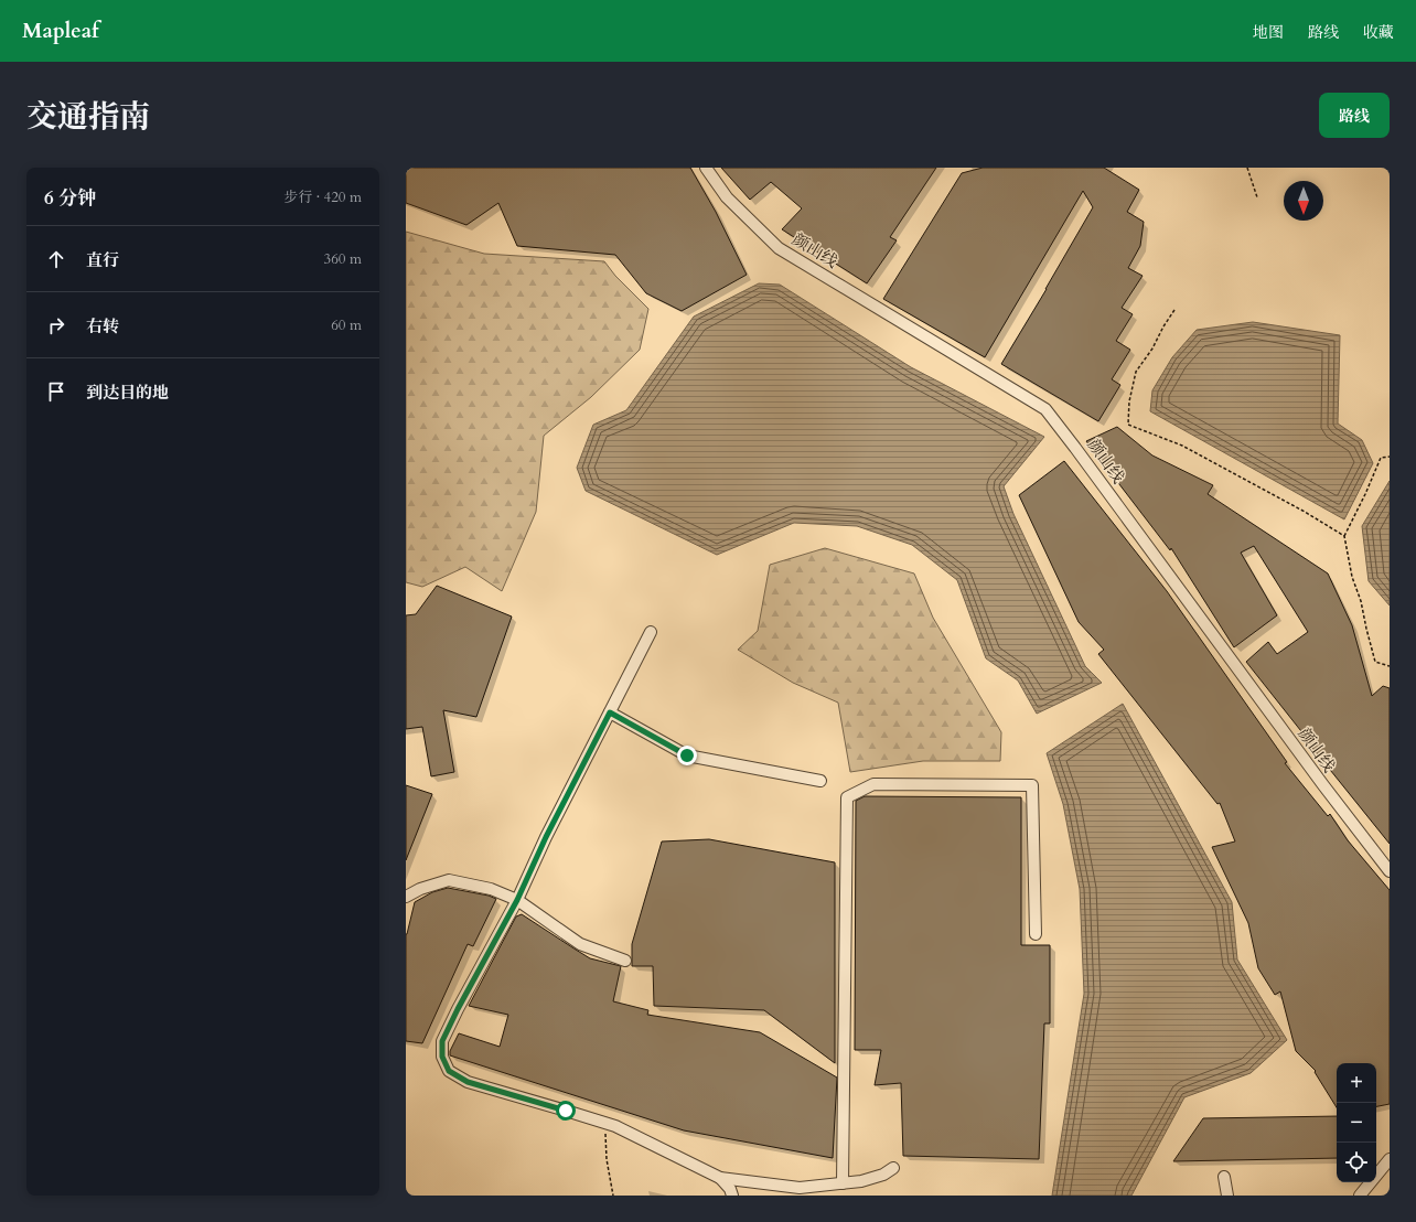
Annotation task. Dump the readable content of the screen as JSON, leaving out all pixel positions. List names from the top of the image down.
{
  "streets": {
    "street": ["颜山线"]
  },
  "north": "bottom",
  "page": {
    "header": "Mapleaf",
    "nav": ["地图", "路线", "收藏"],
    "title": "交通指南",
    "buttons": "路线",
    "heading": ["6 分钟", "步行 · 420 m"],
    "list": [
      ["直行", "360 m"],
      ["右转", "60 m"],
      "到达目的地"
    ],
    "map_buttons": ["+", "−"]
  }
}
